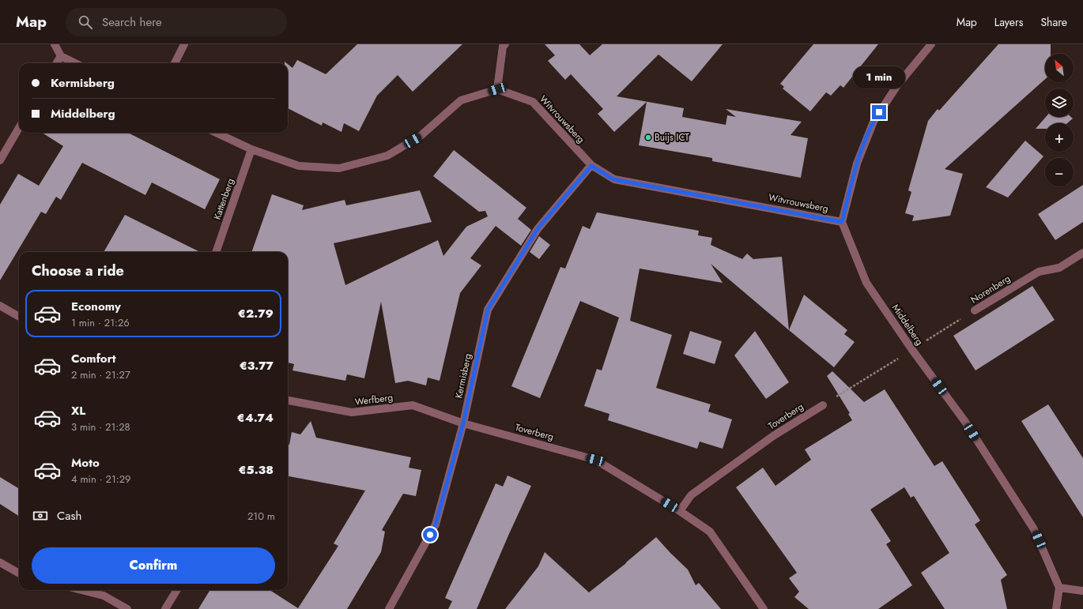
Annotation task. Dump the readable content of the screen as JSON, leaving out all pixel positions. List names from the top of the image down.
{
  "streets": {
    "street": [
      "Witvrouwsberg",
      "Kattenberg",
      "Norenberg",
      "Middelberg",
      "Kermisberg",
      "Werfberg",
      "Toverberg"
    ]
  },
  "crossings": [
    ["Witvrouwsberg", "Middelberg"],
    ["Witvrouwsberg", "Kermisberg"],
    ["Norenberg", "Middelberg"],
    ["Kermisberg", "Werfberg"],
    ["Kermisberg", "Toverberg"],
    ["Werfberg", "Toverberg"]
  ],
  "places": ["Buijs ICT"],
  "north": "top left",
  "page": {
    "header": "Map",
    "search": "Search here",
    "nav": ["Map", "Layers", "Share"],
    "map_buttons": ["+", "−"],
    "banner": ["Kermisberg", "Middelberg"],
    "bubble": "1 min",
    "heading": "Choose a ride",
    "list": [
      {
        "name": "Economy",
        "note": "1 min · 21:26",
        "value": "€2.79"
      },
      {
        "name": "Comfort",
        "note": "2 min · 21:27",
        "value": "€3.77"
      },
      {
        "name": "XL",
        "note": "3 min · 21:28",
        "value": "€4.74"
      },
      {
        "name": "Moto",
        "note": "4 min · 21:29",
        "value": "€5.38"
      }
    ],
    "pay": ["Cash", "210 m"],
    "buttons": "Confirm"
  }
}
